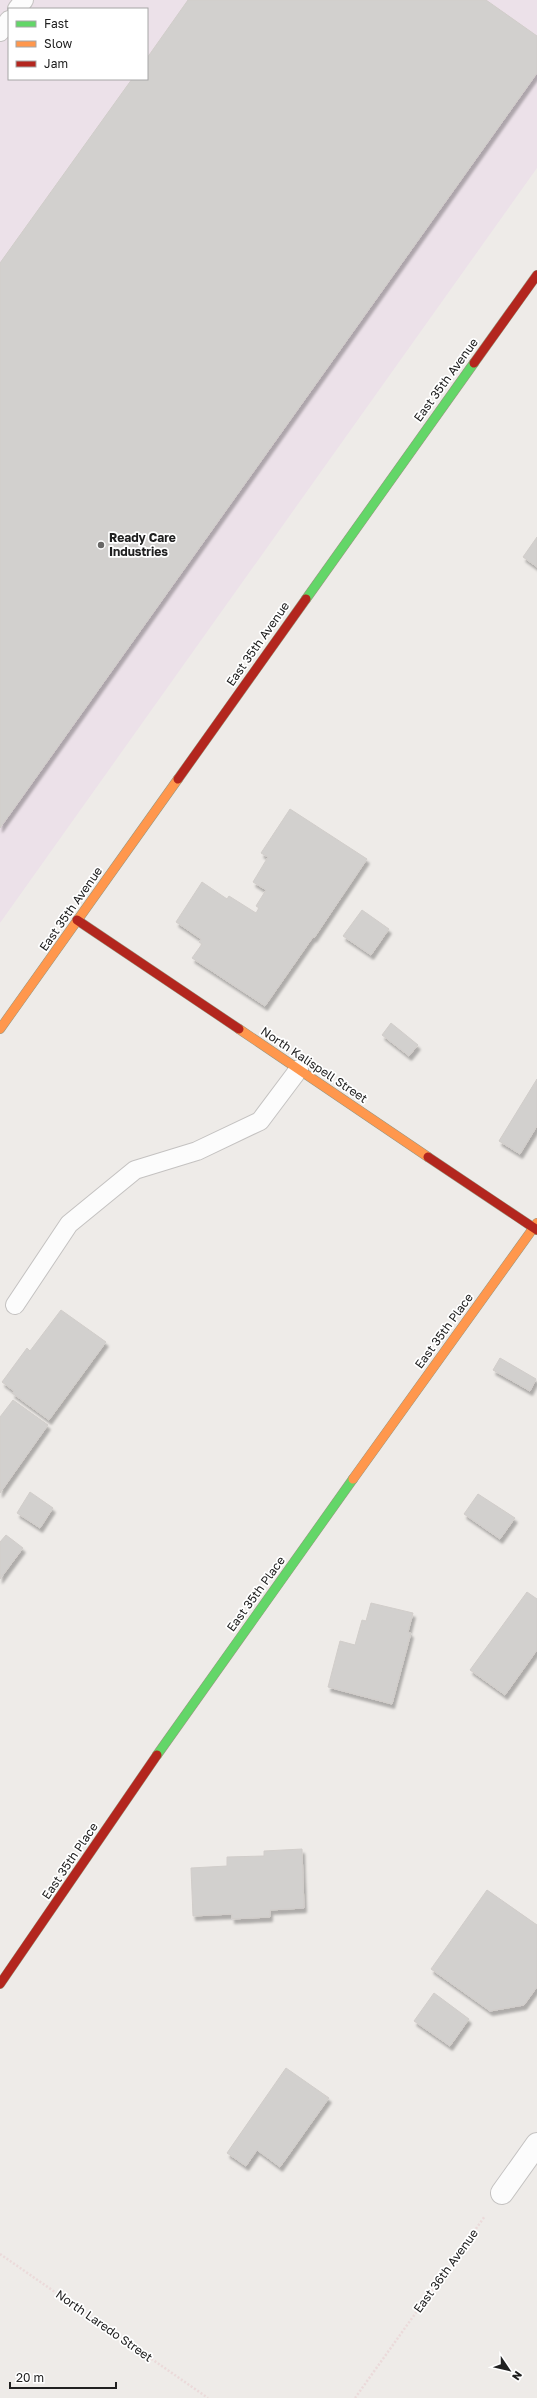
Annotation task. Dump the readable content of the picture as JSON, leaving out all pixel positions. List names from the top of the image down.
{
  "streets": {
    "street": ["East 35th Avenue", "North Kalispell Street", "East 35th Place"],
    "path": ["East 36th Avenue", "North Laredo Street"]
  },
  "crossings": [
    ["East 35th Avenue", "North Kalispell Street"],
    ["North Kalispell Street", "East 35th Place"]
  ],
  "places": ["Ready Care Industries"],
  "legend": ["Fast", "Slow", "Jam"],
  "scale_bar": "20 m",
  "north": "bottom right"
}
